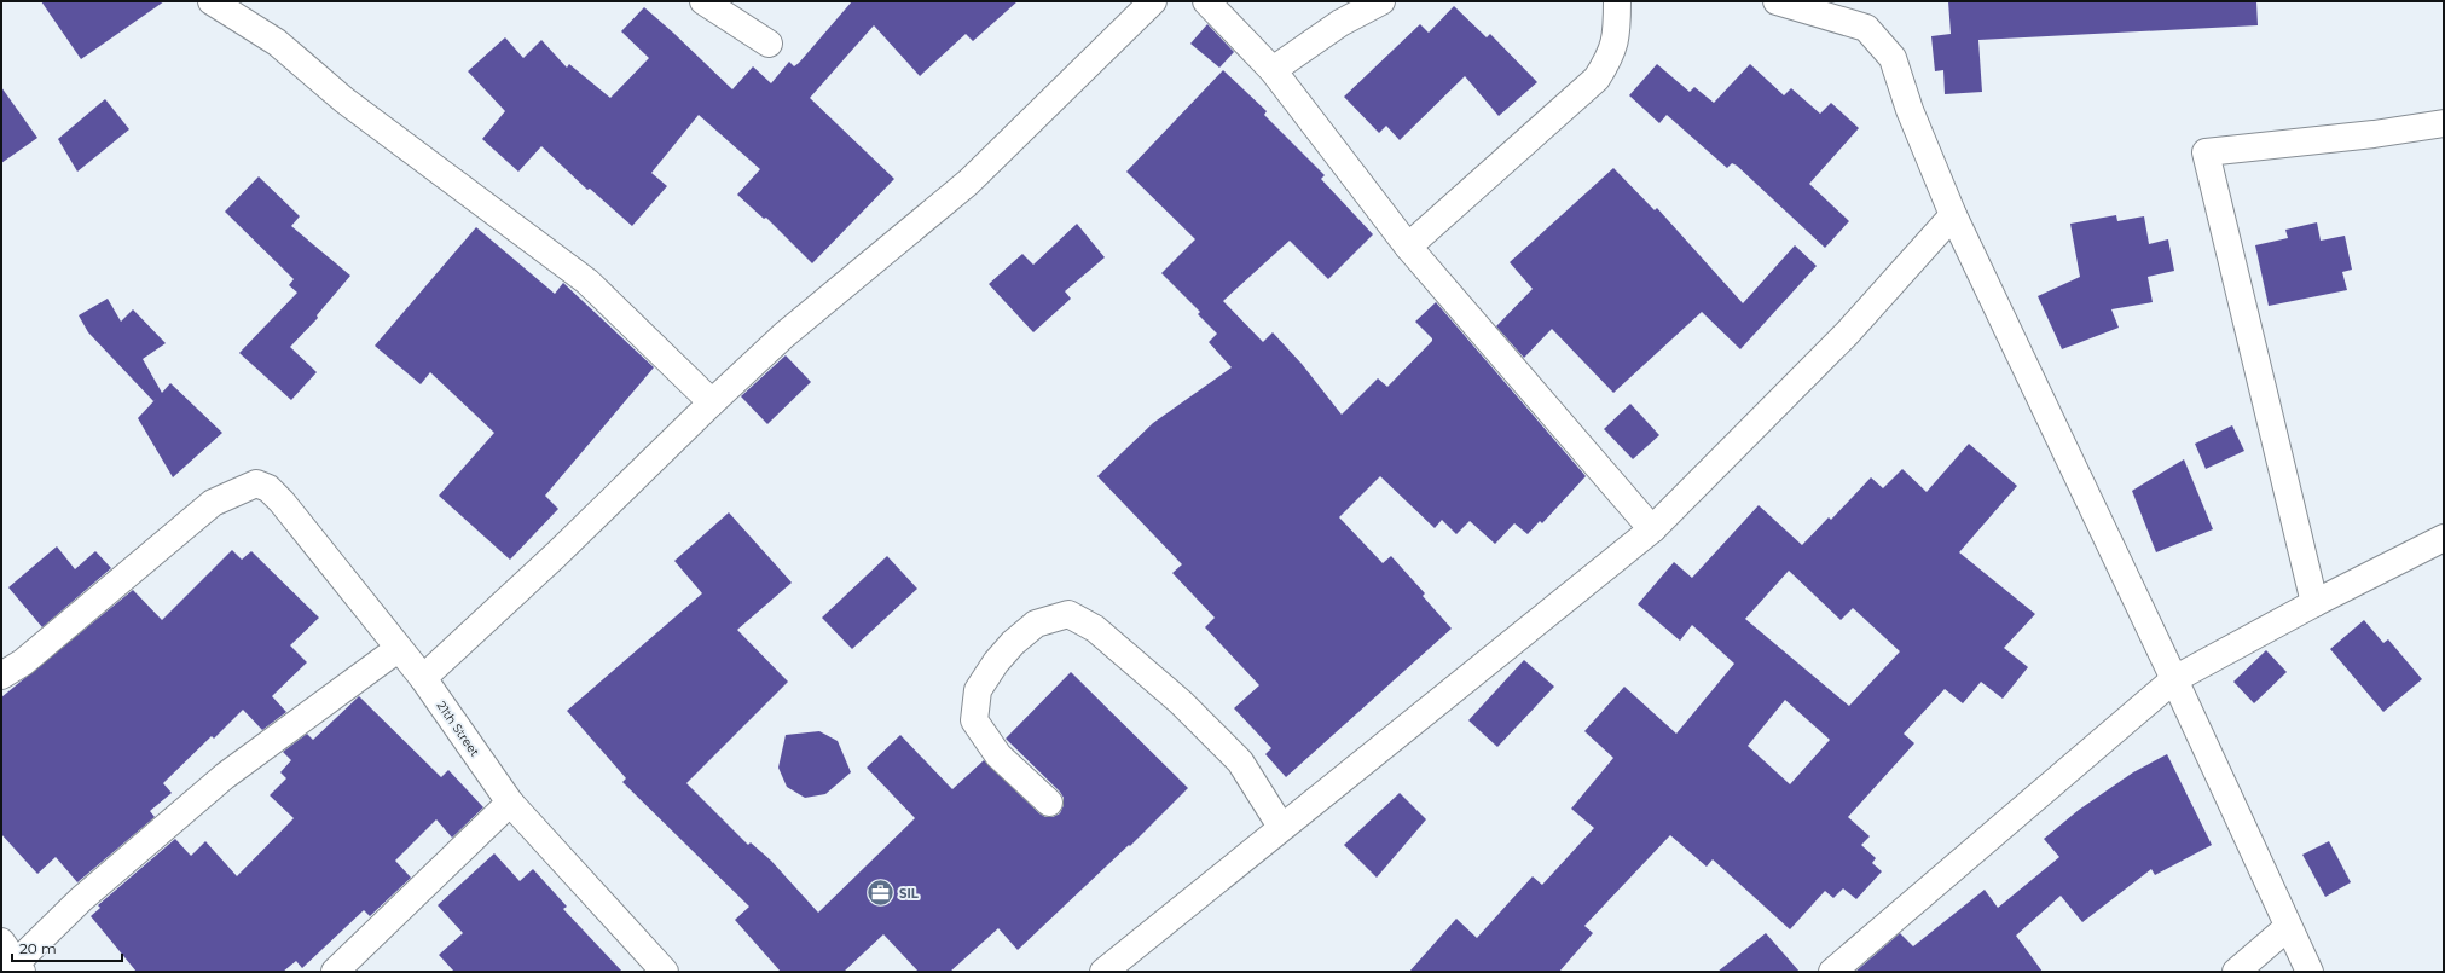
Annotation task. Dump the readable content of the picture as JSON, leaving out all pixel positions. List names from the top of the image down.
{
  "streets": {
    "street": ["21th Street"]
  },
  "places": {
    "office": ["SIL"]
  },
  "scale_bar": "20 m"
}
